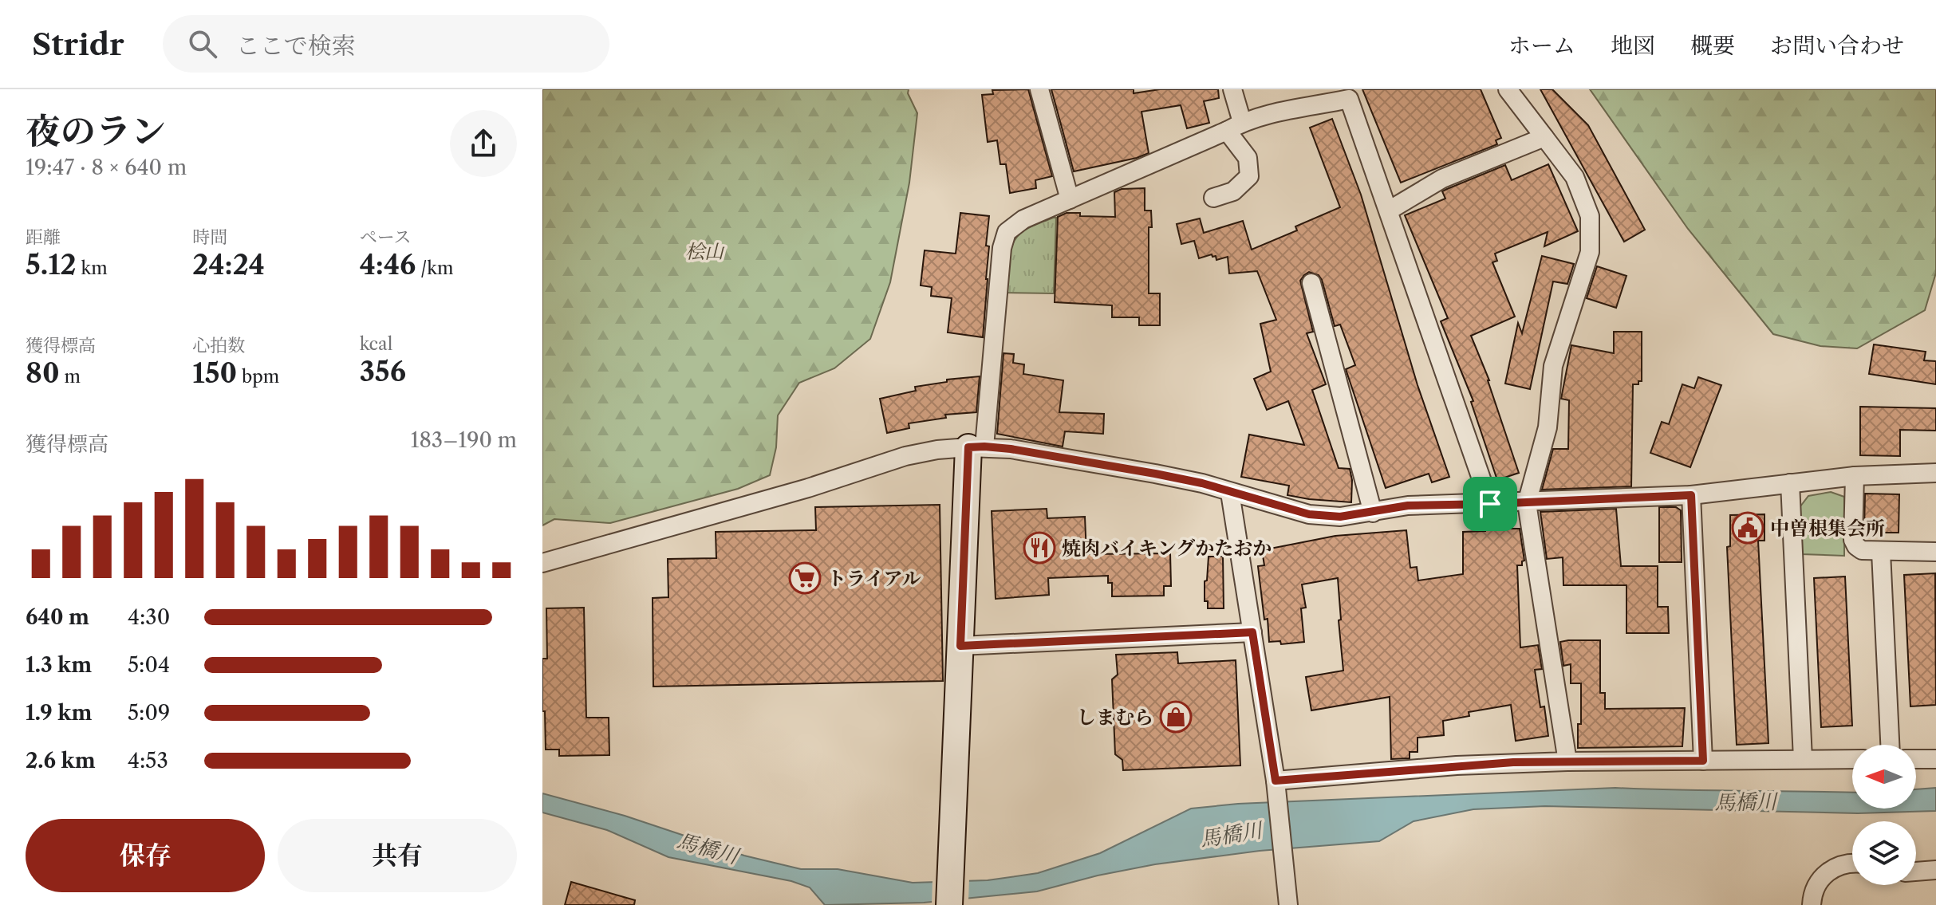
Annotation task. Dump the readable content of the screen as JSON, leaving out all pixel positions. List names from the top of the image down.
{
  "water": ["馬橋川"],
  "parks": ["桧山"],
  "places": {
    "public building": ["中曽根集会所"],
    "restaurant": ["焼肉バイキングかたおか"],
    "supermarket": ["トライアル"],
    "shop": ["しまむら"]
  },
  "north": "left",
  "page": {
    "header": "Stridr",
    "search": "ここで検索",
    "nav": [
      "ホーム",
      "地図",
      "概要",
      "お問い合わせ"
    ],
    "heading": ["夜のラン", "19:47 · 8 × 640 m"],
    "stats": [
      ["距離", "5.12 km"],
      ["時間", "24:24"],
      ["ペース", "4:46 /km"],
      ["獲得標高", "80 m"],
      ["心拍数", "150 bpm"],
      ["kcal", "356"]
    ],
    "chart": ["獲得標高", "183–190 m"],
    "list": [
      {
        "name": "640 m",
        "note": "4:30"
      },
      {
        "name": "1.3 km",
        "note": "5:04"
      },
      {
        "name": "1.9 km",
        "note": "5:09"
      },
      {
        "name": "2.6 km",
        "note": "4:53"
      }
    ],
    "buttons": ["保存", "共有"]
  }
}
